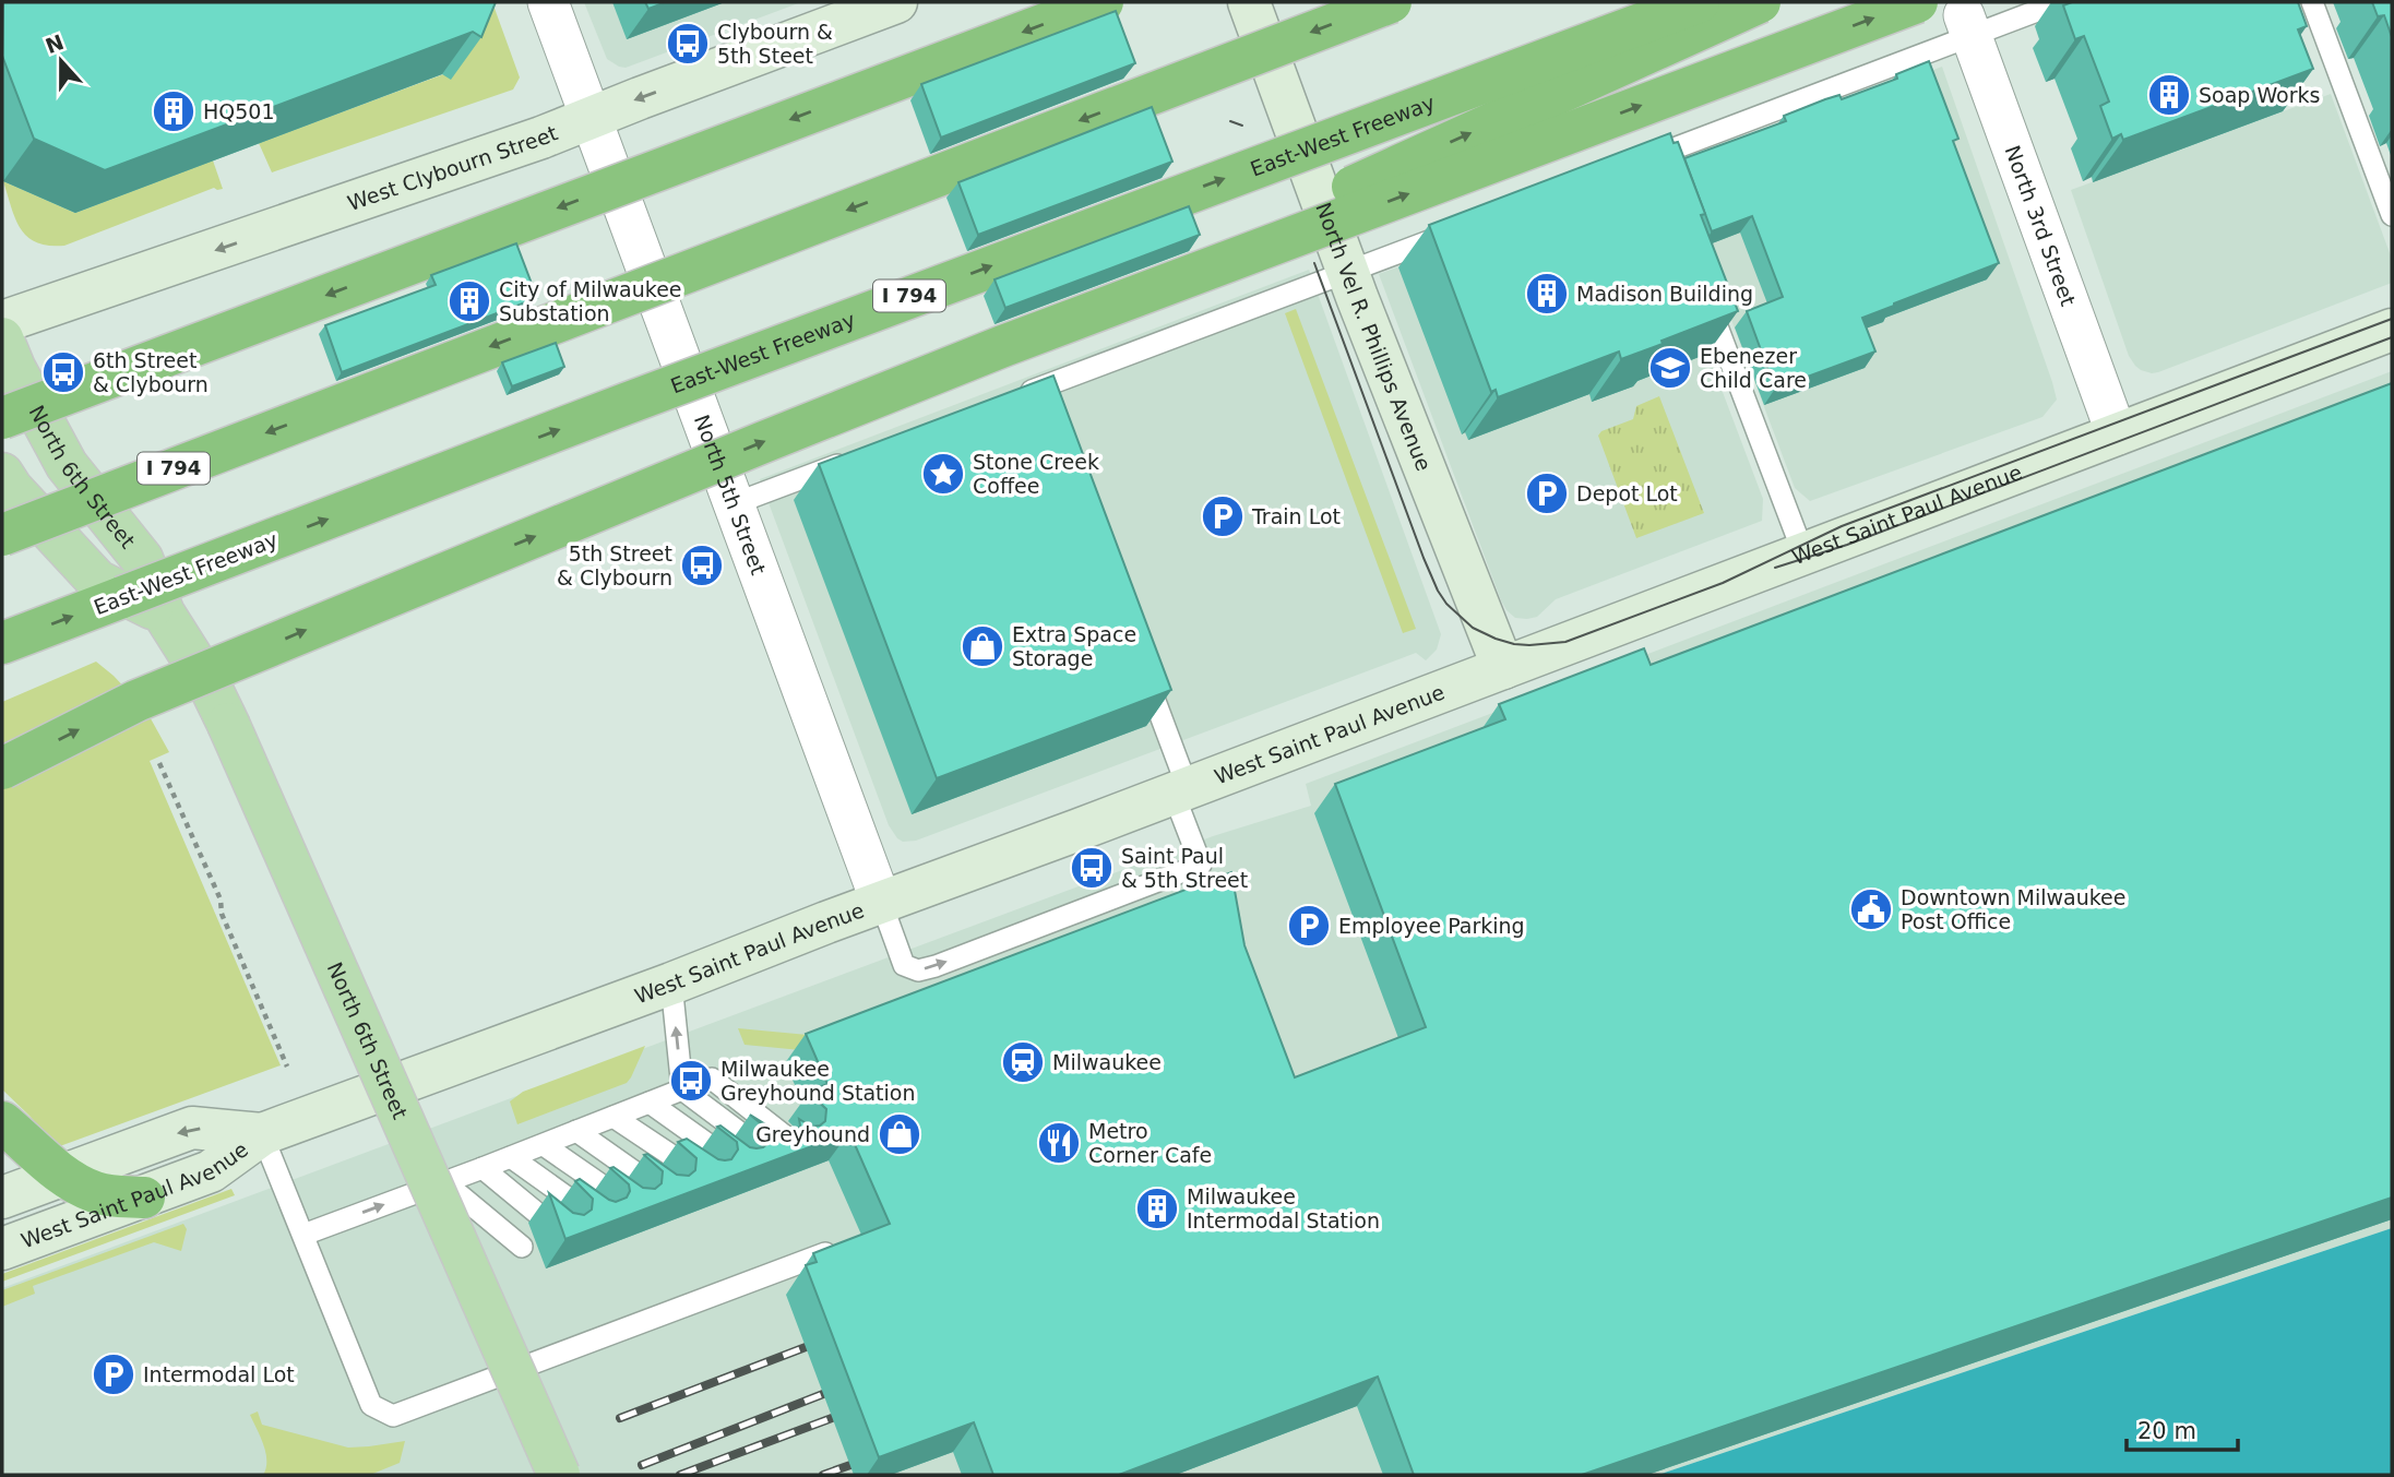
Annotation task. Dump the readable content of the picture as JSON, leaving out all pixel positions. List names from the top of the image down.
{
  "streets": {
    "highway": ["East-West Freeway", "I 794"],
    "main road": ["North 6th Street"],
    "street": [
      "West Clybourn Street",
      "North 3rd Street",
      "North Vel R. Phillips Avenue",
      "North 5th Street",
      "West Saint Paul Avenue"
    ]
  },
  "crossings": [
    ["West Clybourn Street", "North 5th Street"],
    ["North 3rd Street", "West Saint Paul Avenue"],
    ["North Vel R. Phillips Avenue", "West Saint Paul Avenue"],
    ["North 5th Street", "West Saint Paul Avenue"]
  ],
  "one_way": ["West Clybourn Street"],
  "places": {
    "bus stop": [
      "Clybourn & 5th Steet",
      "6th Street & Clybourn",
      "5th Street & Clybourn",
      "Saint Paul & 5th Street",
      "Milwaukee Greyhound Station"
    ],
    "building": [
      "Soap Works",
      "HQ501",
      "Madison Building",
      "City of Milwaukee Substation",
      "Milwaukee Intermodal Station"
    ],
    "school or university": ["Ebenezer Child Care"],
    "place": ["Stone Creek Coffee"],
    "parking": [
      "Depot Lot",
      "Train Lot",
      "Employee Parking",
      "Intermodal Lot"
    ],
    "shop": ["Extra Space Storage", "Greyhound"],
    "public building": ["Downtown Milwaukee Post Office"],
    "station": ["Milwaukee"],
    "restaurant": ["Metro Corner Cafe"]
  },
  "scale_bar": "20 m",
  "north": "top"
}
